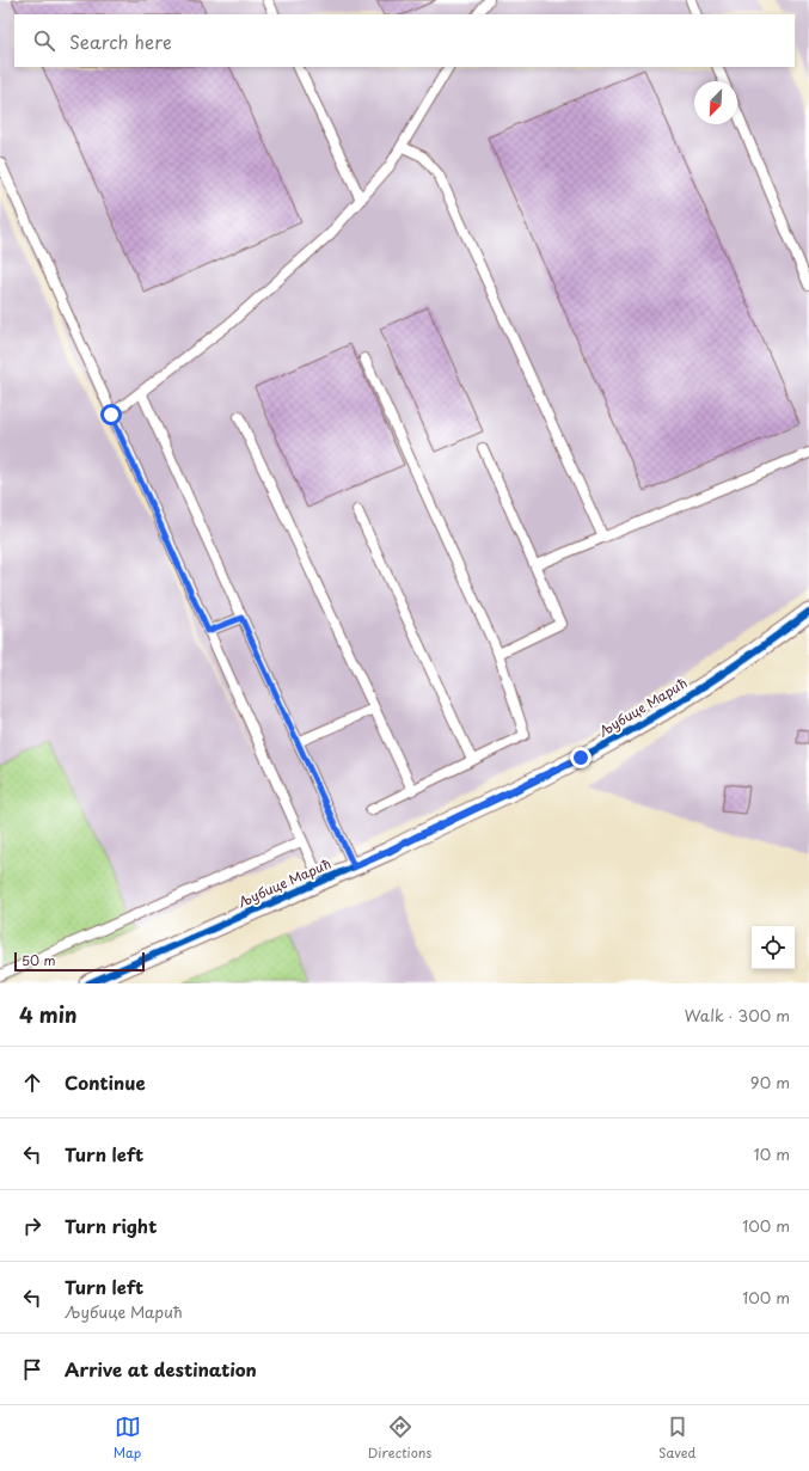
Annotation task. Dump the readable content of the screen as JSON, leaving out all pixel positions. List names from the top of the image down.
{
  "streets": {
    "street": ["Љубице Марић"]
  },
  "scale_bar": "50 m",
  "north": "bottom left",
  "page": {
    "search": "Search here",
    "scale": "50 m",
    "heading": ["4 min", "Walk · 300 m"],
    "list": [
      ["Continue", "90 m"],
      ["Turn left", "10 m"],
      ["Turn right", "100 m"],
      ["Turn left", "Љубице Марић", "100 m"],
      "Arrive at destination"
    ],
    "nav": ["Map", "Directions", "Saved"]
  }
}
